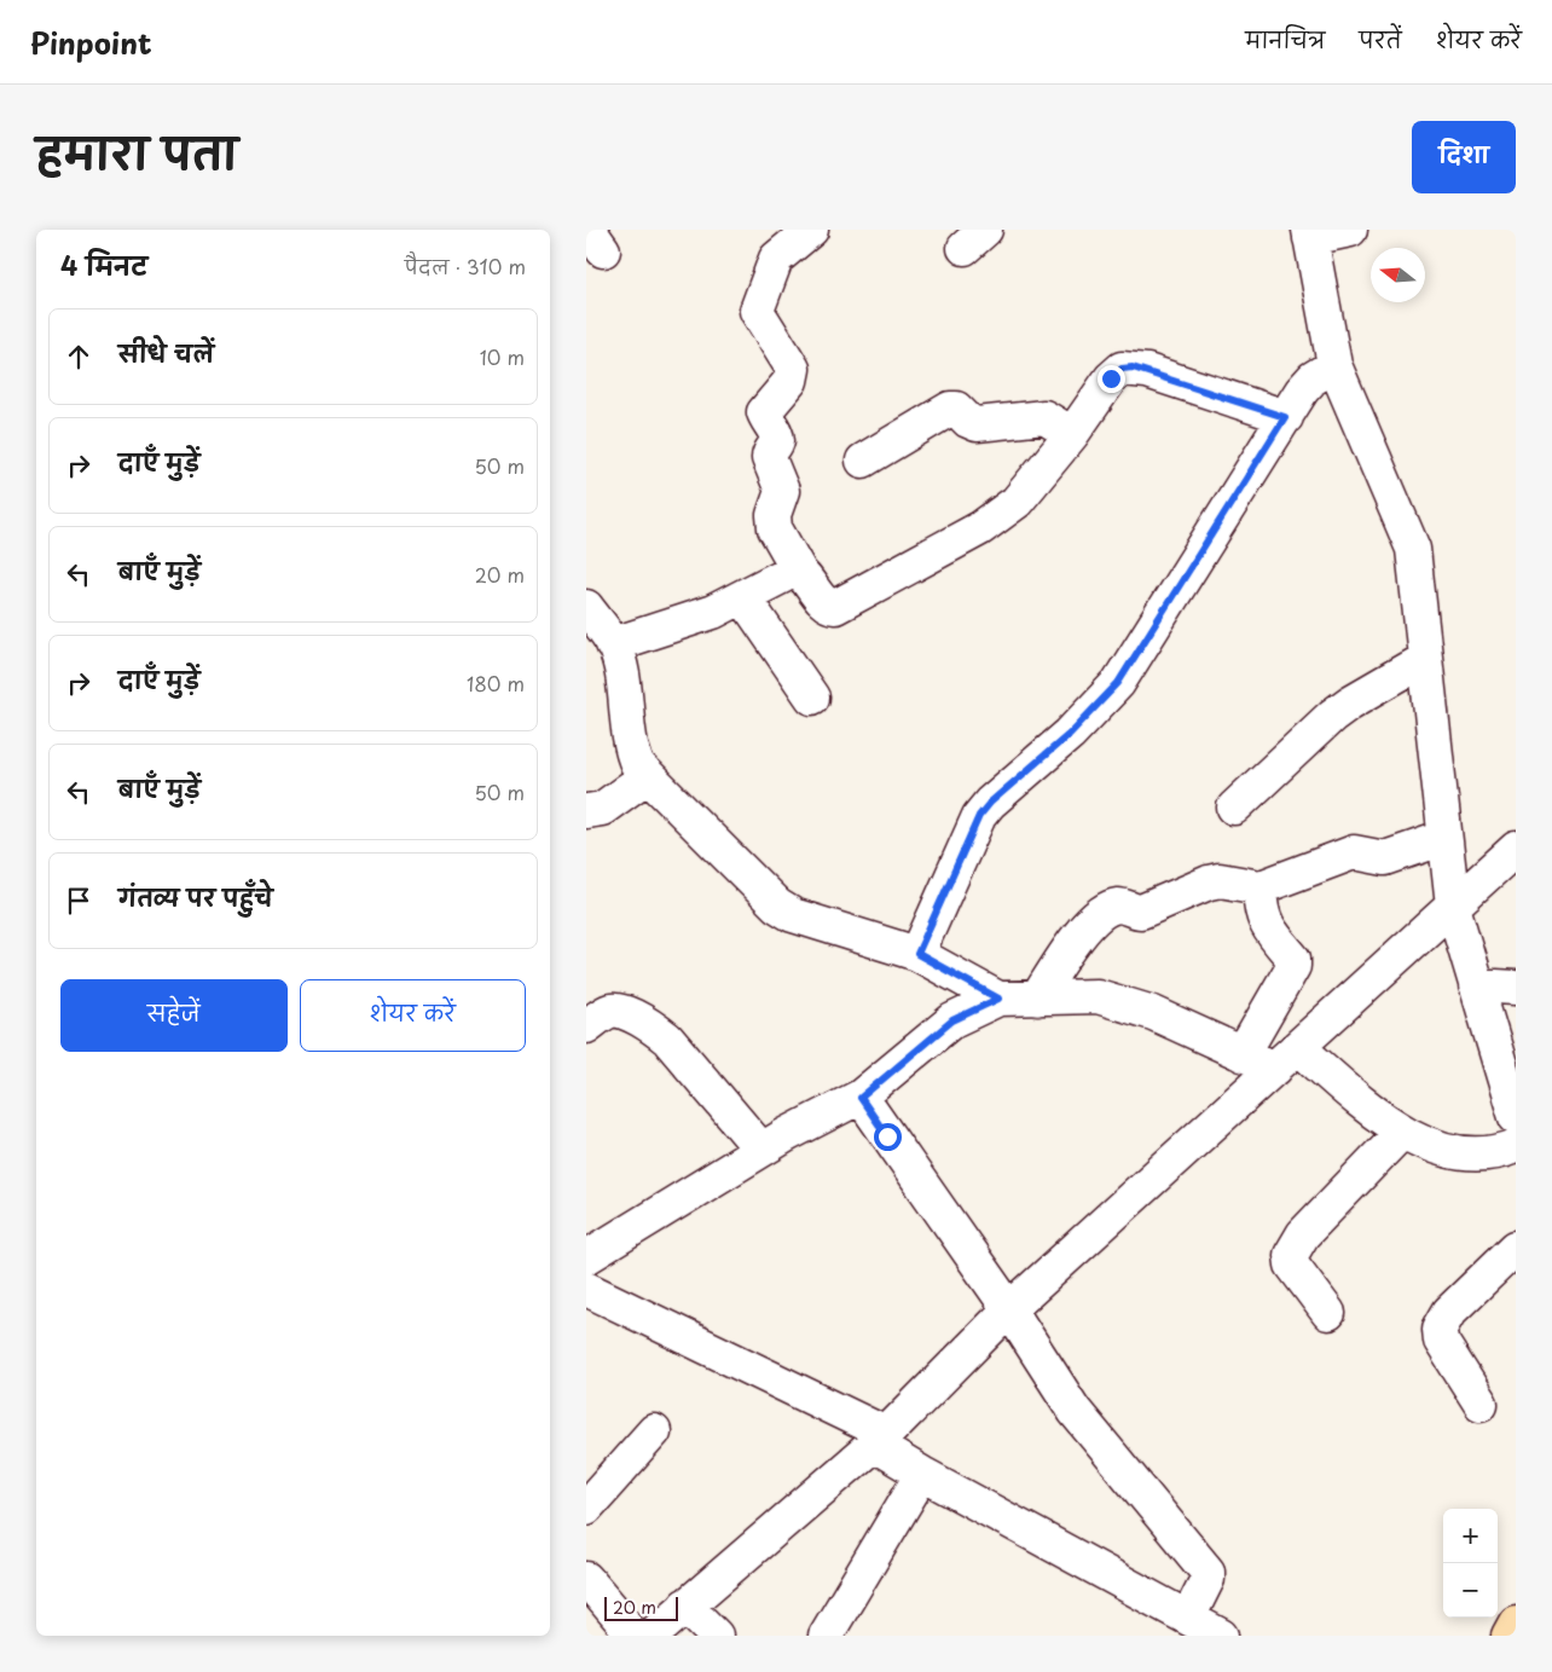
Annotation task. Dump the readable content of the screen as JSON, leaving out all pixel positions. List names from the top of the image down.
{
  "scale_bar": "20 m",
  "north": "left",
  "page": {
    "header": "Pinpoint",
    "nav": ["मानचित्र", "परतें", "शेयर करें"],
    "title": "हमारा पता",
    "buttons": [
      "दिशा",
      ["सहेजें", "शेयर करें"]
    ],
    "heading": ["4 मिनट", "पैदल · 310 m"],
    "list": [
      ["सीधे चलें", "10 m"],
      ["दाएँ मुड़ें", "50 m"],
      ["बाएँ मुड़ें", "20 m"],
      ["दाएँ मुड़ें", "180 m"],
      ["बाएँ मुड़ें", "50 m"],
      "गंतव्य पर पहुँचे"
    ],
    "map_buttons": ["+", "−"],
    "scale": "20 m"
  }
}
